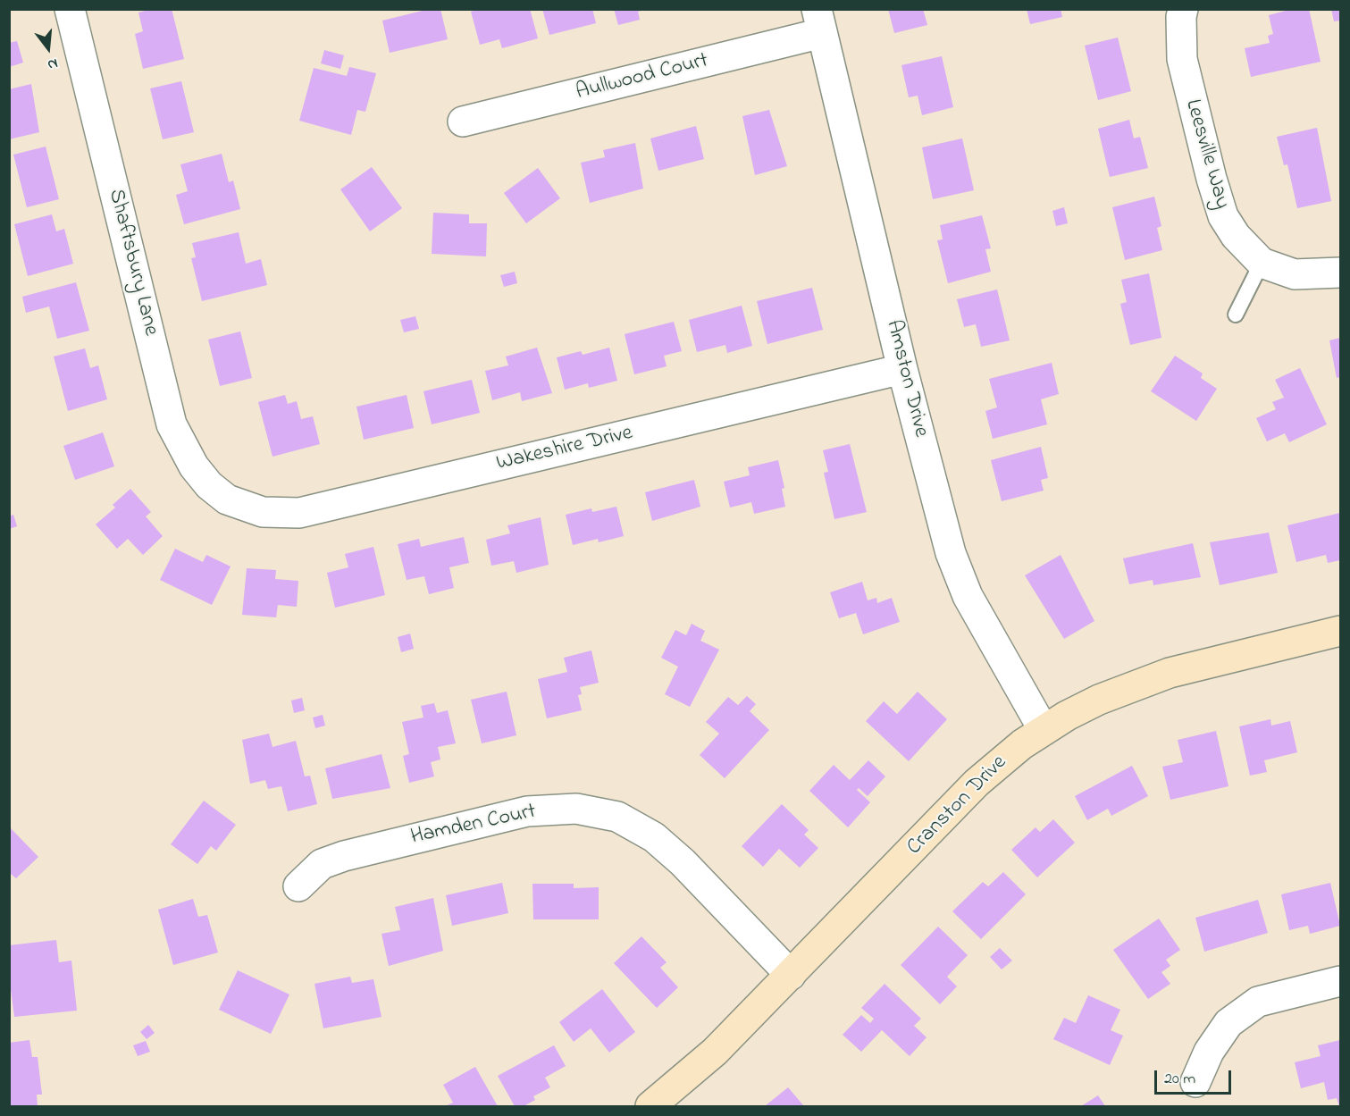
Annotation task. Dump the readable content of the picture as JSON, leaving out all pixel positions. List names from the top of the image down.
{
  "streets": {
    "street": [
      "Aullwood Court",
      "Leesville Way",
      "Shaftsbury Lane",
      "Amston Drive",
      "Wakeshire Drive",
      "Cranston Drive",
      "Hamden Court"
    ]
  },
  "crossings": [
    ["Aullwood Court", "Amston Drive"],
    ["Shaftsbury Lane", "Wakeshire Drive"],
    ["Amston Drive", "Wakeshire Drive"],
    ["Amston Drive", "Cranston Drive"],
    ["Cranston Drive", "Hamden Court"]
  ],
  "scale_bar": "20 m",
  "north": "bottom"
}
